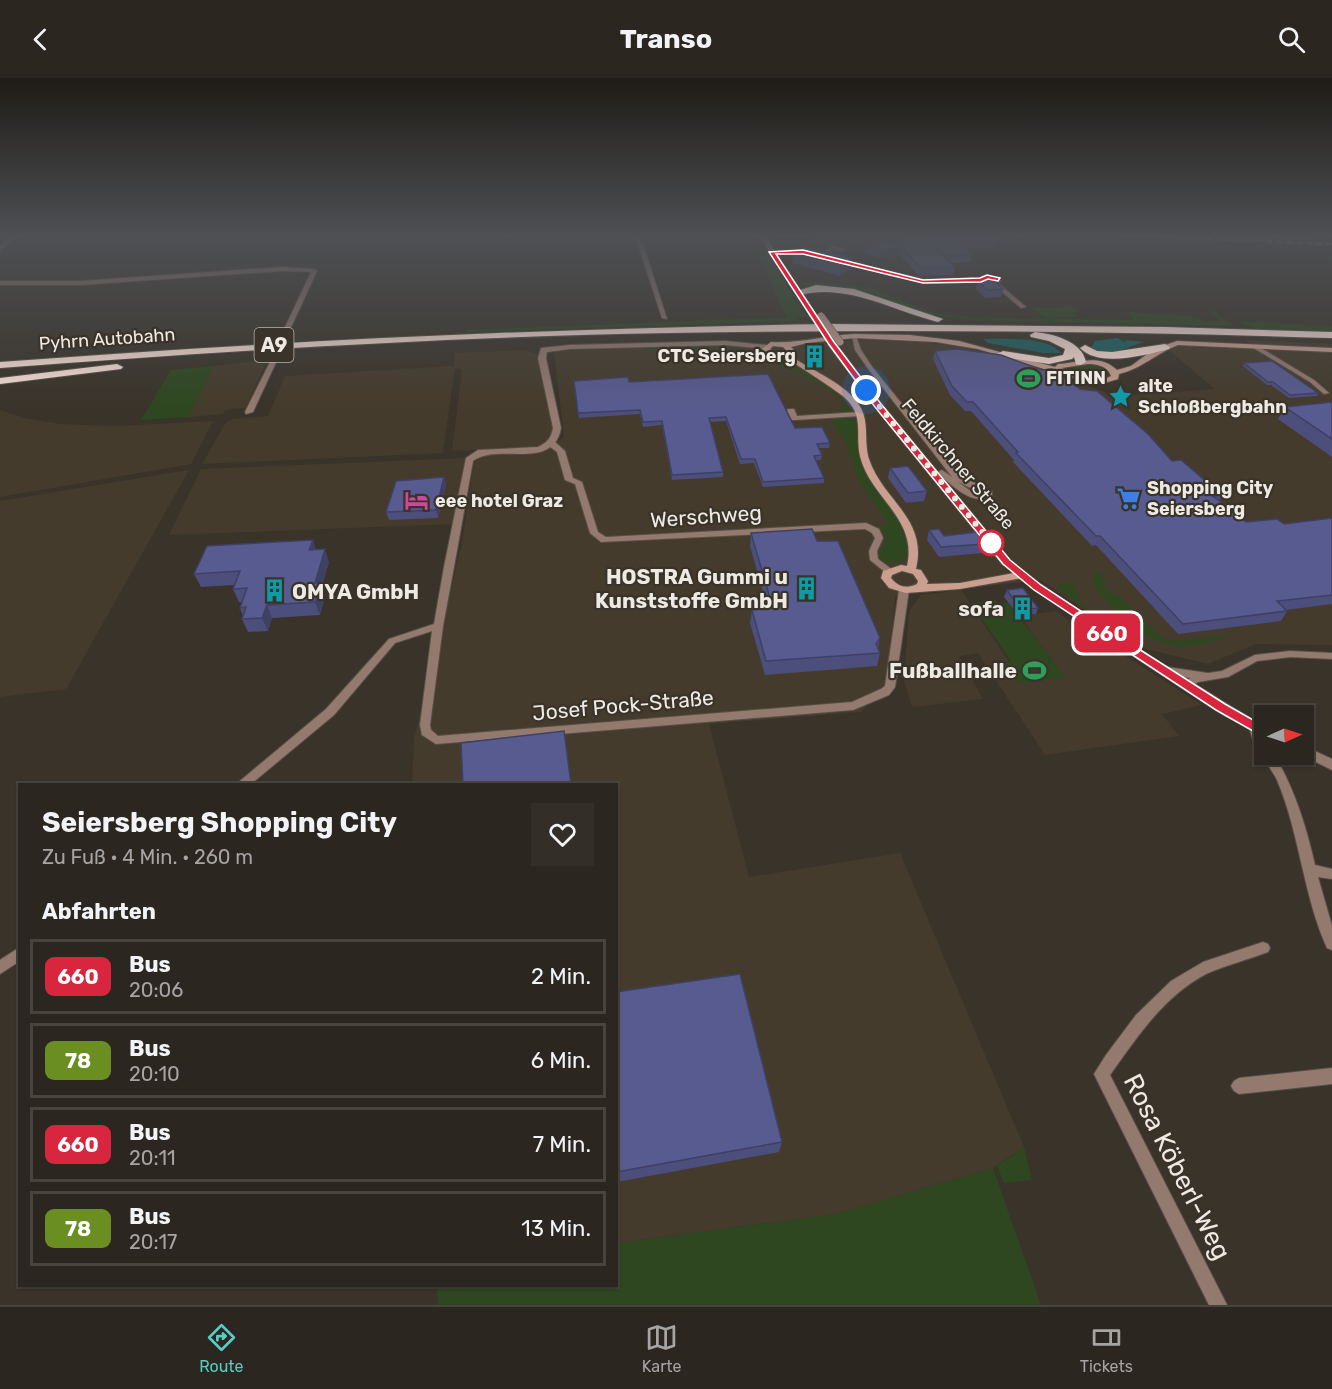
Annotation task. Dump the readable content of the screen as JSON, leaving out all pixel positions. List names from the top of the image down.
{
  "streets": {
    "highway": ["Pyhrn Autobahn", "A9"],
    "main road": ["Feldkirchner Straße"],
    "street": ["Werschweg", "Josef Pock-Straße", "Rosa Köberl-Weg"]
  },
  "places": {
    "building": [
      "CTC Seiersberg",
      "HOSTRA Gummi u Kunststoffe GmbH",
      "OMYA GmbH",
      "sofa"
    ],
    "sports": ["FITINN", "Fußballhalle"],
    "place": ["alte Schloßbergbahn"],
    "supermarket": ["Shopping City Seiersberg"],
    "hotel": ["eee hotel Graz"]
  },
  "lines": ["bus line 660"],
  "north": "right",
  "page": {
    "header": "Transo",
    "on_map": "660",
    "heading": [
      ["Seiersberg Shopping City", "Zu Fuß · 4 Min. · 260 m"],
      "Abfahrten"
    ],
    "list": [
      {
        "mark": "660",
        "name": "Bus",
        "note": "20:06",
        "value": "2 Min."
      },
      {
        "mark": "78",
        "name": "Bus",
        "note": "20:10",
        "value": "6 Min."
      },
      {
        "mark": "660",
        "name": "Bus",
        "note": "20:11",
        "value": "7 Min."
      },
      {
        "mark": "78",
        "name": "Bus",
        "note": "20:17",
        "value": "13 Min."
      }
    ],
    "tabs": ["Route", "Karte", "Tickets"]
  }
}
